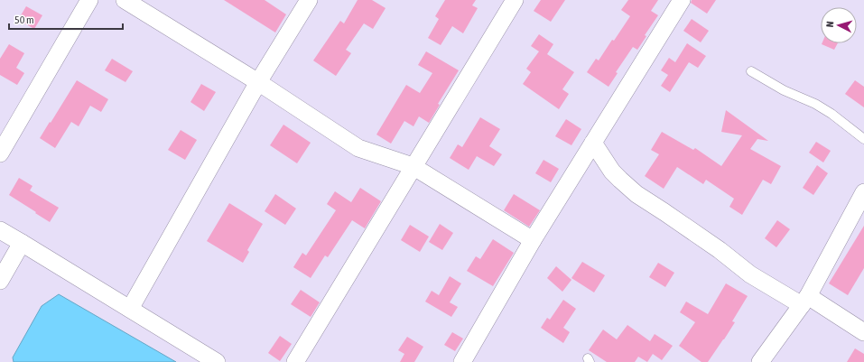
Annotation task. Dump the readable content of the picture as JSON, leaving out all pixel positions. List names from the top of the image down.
{
  "scale_bar": "50 m",
  "north": "left"
}
